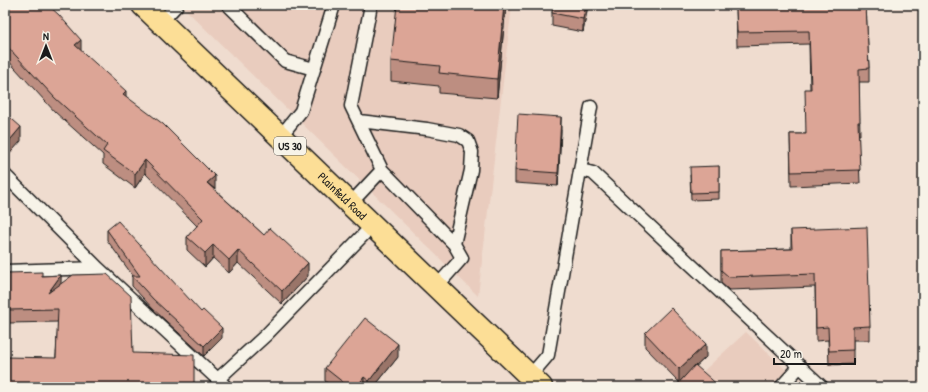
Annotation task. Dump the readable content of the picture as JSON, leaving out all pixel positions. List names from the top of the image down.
{
  "streets": {
    "main road": ["US 30", "Plainfield Road"]
  },
  "scale_bar": "20 m",
  "north": "top"
}
